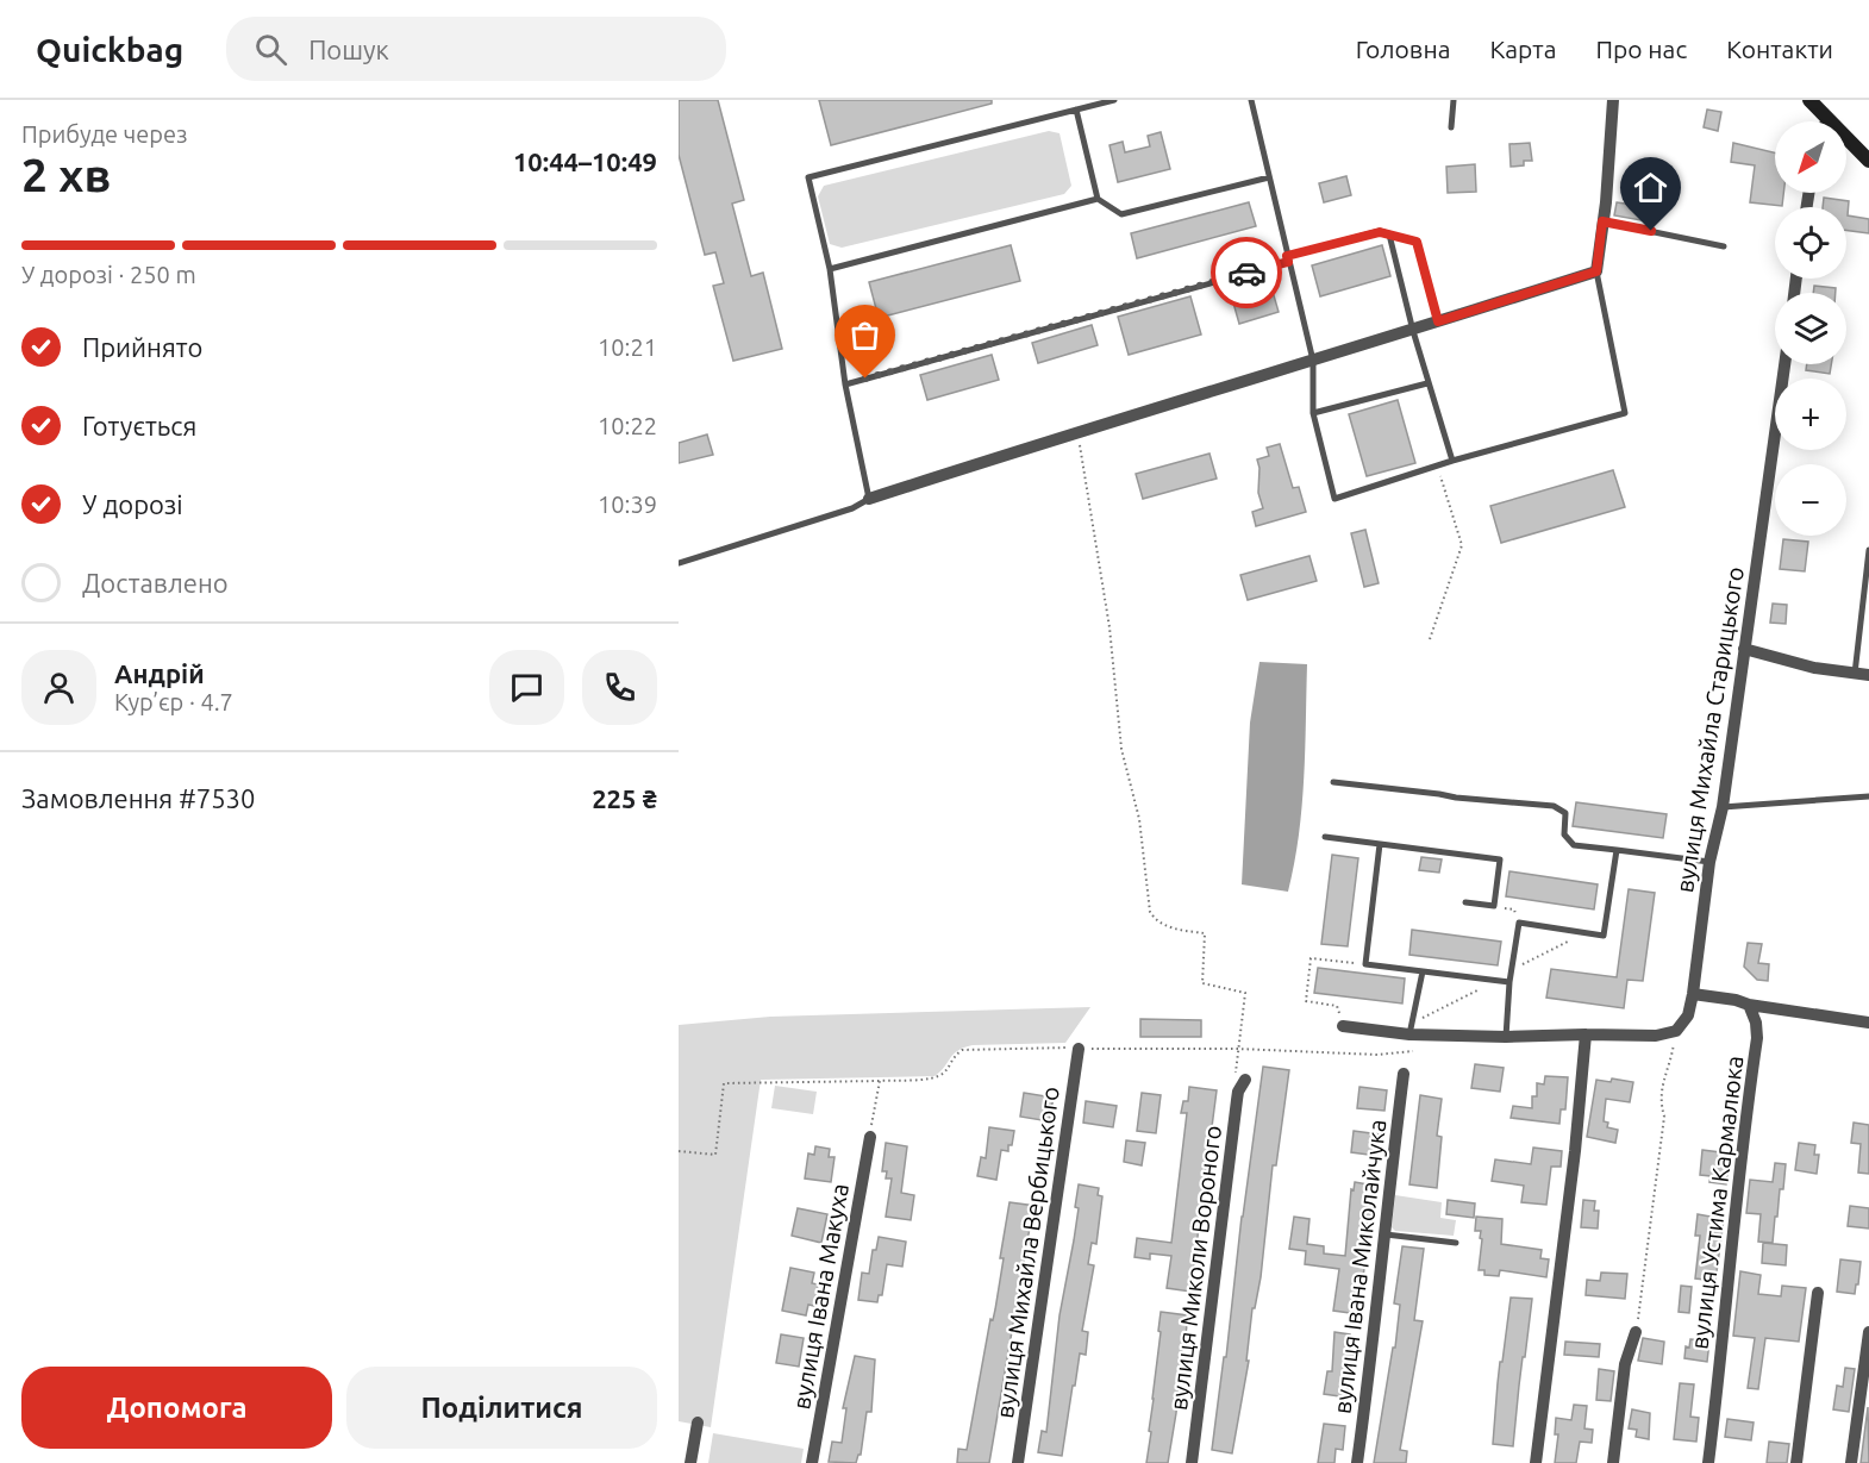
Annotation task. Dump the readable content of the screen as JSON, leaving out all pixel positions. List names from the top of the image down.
{
  "streets": {
    "street": [
      "вулиця Михайла Старицького",
      "вулиця Устима Кармалюка",
      "вулиця Михайла Вербицького",
      "вулиця Івана Миколайчука",
      "вулиця Миколи Вороного",
      "вулиця Івана Макуха"
    ]
  },
  "north": "bottom left",
  "page": {
    "header": "Quickbag",
    "search": "Пошук",
    "nav": [
      "Головна",
      "Карта",
      "Про нас",
      "Контакти"
    ],
    "heading": ["2 хв", "Прибуде через", "10:44–10:49"],
    "panel": [
      "Андрій",
      "Кур’єр · 4.7",
      "Замовлення #7530",
      "225 ₴"
    ],
    "map_buttons": ["+", "−"],
    "bar": "У дорозі · 250 m",
    "list": [
      ["Прийнято", "10:21"],
      ["Готується", "10:22"],
      ["У дорозі", "10:39"],
      "Доставлено"
    ],
    "buttons": ["Допомога", "Поділитися"]
  }
}
